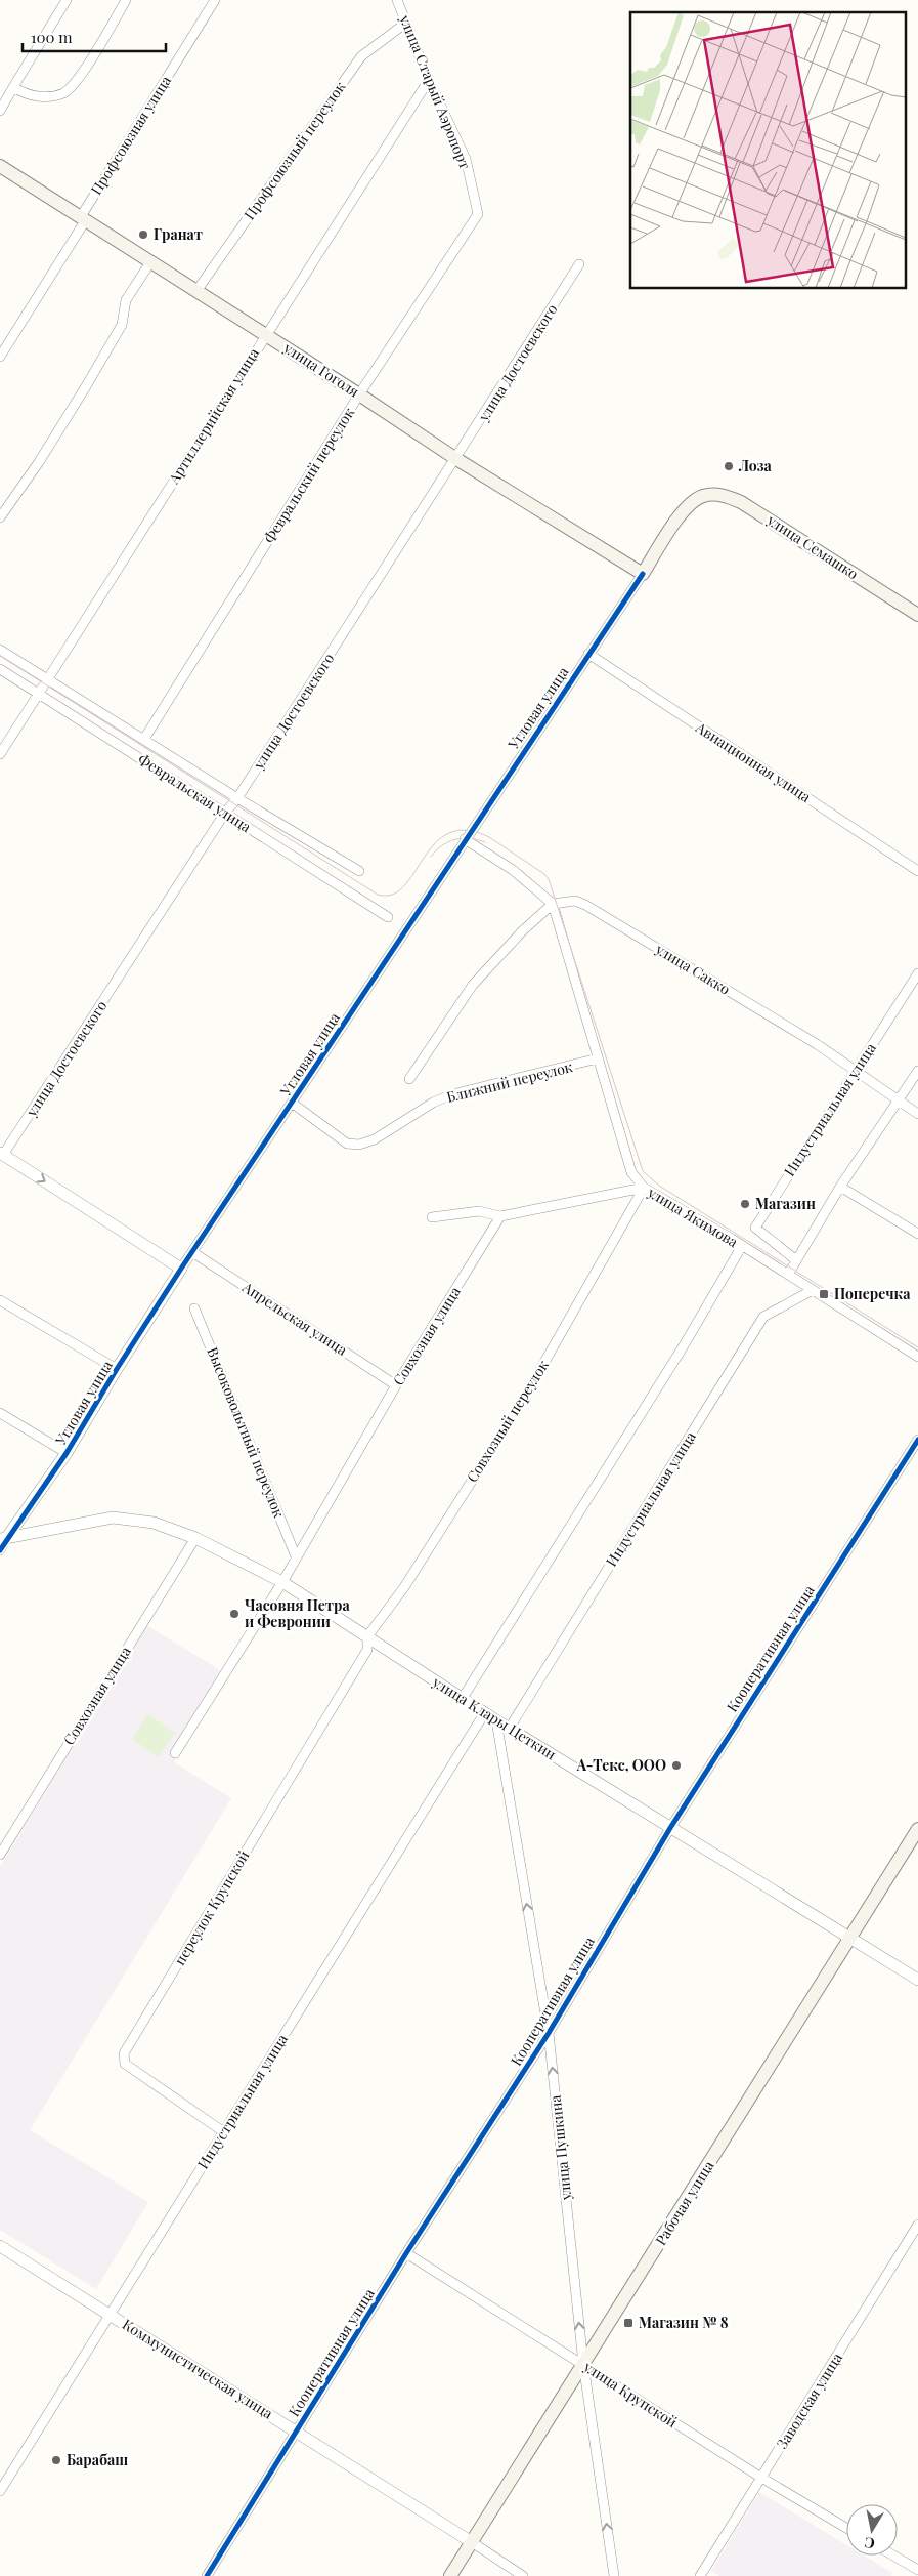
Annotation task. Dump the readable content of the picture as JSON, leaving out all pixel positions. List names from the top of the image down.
{
  "streets": {
    "main road": [
      "улица Гоголя",
      "улица Семашко",
      "Угловая улица",
      "Рабочая улица"
    ],
    "street": [
      "улица Старый Аэропорт",
      "Профсоюзная улица",
      "Профсоюзный переулок",
      "улица Достоевского",
      "Артиллерийская улица",
      "Февральский переулок",
      "Авиационная улица",
      "Февральская улица",
      "улица Сакко",
      "Ближний переулок",
      "Индустриальная улица",
      "улица Якимова",
      "Апрельская улица",
      "Совхозная улица",
      "Совхозный переулок",
      "Высоковольтный переулок",
      "Кооперативная улица",
      "улица Клары Цеткин",
      "переулок Крупской",
      "улица Пушкина",
      "Коммунистическая улица",
      "улица Крупской",
      "Заводская улица"
    ]
  },
  "crossings": [
    ["улица Старый Аэропорт", "Профсоюзный переулок"],
    ["улица Старый Аэропорт", "Артиллерийская улица"],
    ["улица Старый Аэропорт", "Февральский переулок"],
    ["Профсоюзная улица", "улица Гоголя"],
    ["Профсоюзный переулок", "улица Гоголя"],
    ["улица Достоевского", "улица Гоголя"],
    ["улица Достоевского", "Февральская улица"],
    ["улица Гоголя", "Артиллерийская улица"],
    ["улица Гоголя", "Февральский переулок"],
    ["улица Гоголя", "Угловая улица"],
    ["Артиллерийская улица", "Февральская улица"],
    ["улица Семашко", "Угловая улица"],
    ["Угловая улица", "Авиационная улица"],
    ["Угловая улица", "Ближний переулок"],
    ["Угловая улица", "Апрельская улица"],
    ["Угловая улица", "улица Клары Цеткин"],
    ["улица Сакко", "Индустриальная улица"],
    ["улица Сакко", "улица Якимова"],
    ["Ближний переулок", "улица Якимова"],
    ["Индустриальная улица", "улица Якимова"],
    ["Индустриальная улица", "улица Клары Цеткин"],
    ["Индустриальная улица", "переулок Крупской"],
    ["Индустриальная улица", "Коммунистическая улица"],
    ["улица Якимова", "Совхозный переулок"],
    ["Апрельская улица", "Совхозная улица"],
    ["Совхозная улица", "Высоковольтный переулок"],
    ["Совхозная улица", "улица Клары Цеткин"],
    ["Совхозный переулок", "улица Клары Цеткин"],
    ["Совхозный переулок", "переулок Крупской"],
    ["Кооперативная улица", "улица Клары Цеткин"],
    ["Кооперативная улица", "улица Пушкина"],
    ["Кооперативная улица", "Коммунистическая улица"],
    ["Кооперативная улица", "улица Крупской"],
    ["улица Клары Цеткин", "переулок Крупской"],
    ["улица Клары Цеткин", "улица Пушкина"],
    ["улица Клары Цеткин", "Рабочая улица"],
    ["улица Пушкина", "Рабочая улица"],
    ["улица Пушкина", "улица Крупской"],
    ["Рабочая улица", "Коммунистическая улица"],
    ["Рабочая улица", "улица Крупской"],
    ["улица Крупской", "Заводская улица"]
  ],
  "one_way": ["улица Пушкина"],
  "places": {
    "other": [
      "Гранат",
      "Лоза",
      "Магазин",
      "Часовня Петра и Февронии",
      "А-Текс, ООО",
      "Барабаш"
    ],
    "transit": ["Поперечка", "Магазин № 8"]
  },
  "scale_bar": "100 m",
  "north": "bottom"
}
